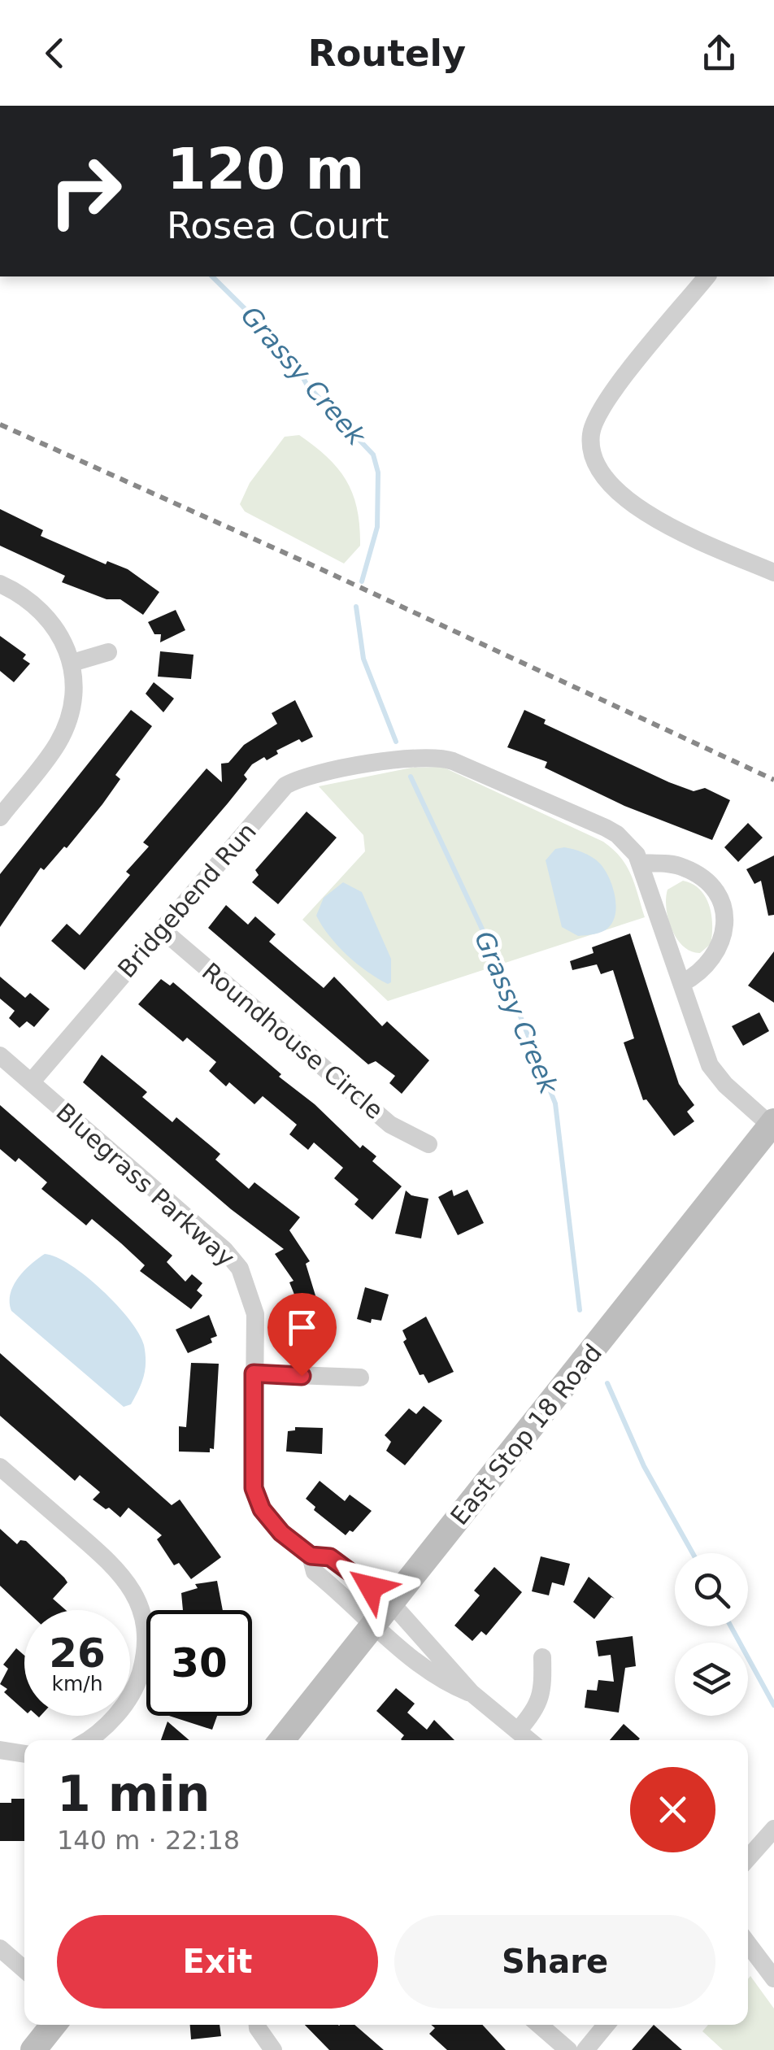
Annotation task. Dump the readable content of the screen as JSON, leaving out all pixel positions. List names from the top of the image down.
{
  "streets": {
    "street": [
      "Bridgebend Run",
      "Roundhouse Circle",
      "Bluegrass Parkway",
      "East Stop 18 Road"
    ]
  },
  "crossings": [
    ["Bridgebend Run", "Roundhouse Circle"],
    ["Bridgebend Run", "Bluegrass Parkway"],
    ["Bluegrass Parkway", "East Stop 18 Road"]
  ],
  "water": ["Grassy Creek"],
  "page": {
    "header": "Routely",
    "turn": ["120 m", "Rosea Court"],
    "speed": "26 km/h",
    "limit": "30",
    "heading": ["1 min", "140 m · 22:18"],
    "buttons": ["Exit", "Share"]
  }
}
